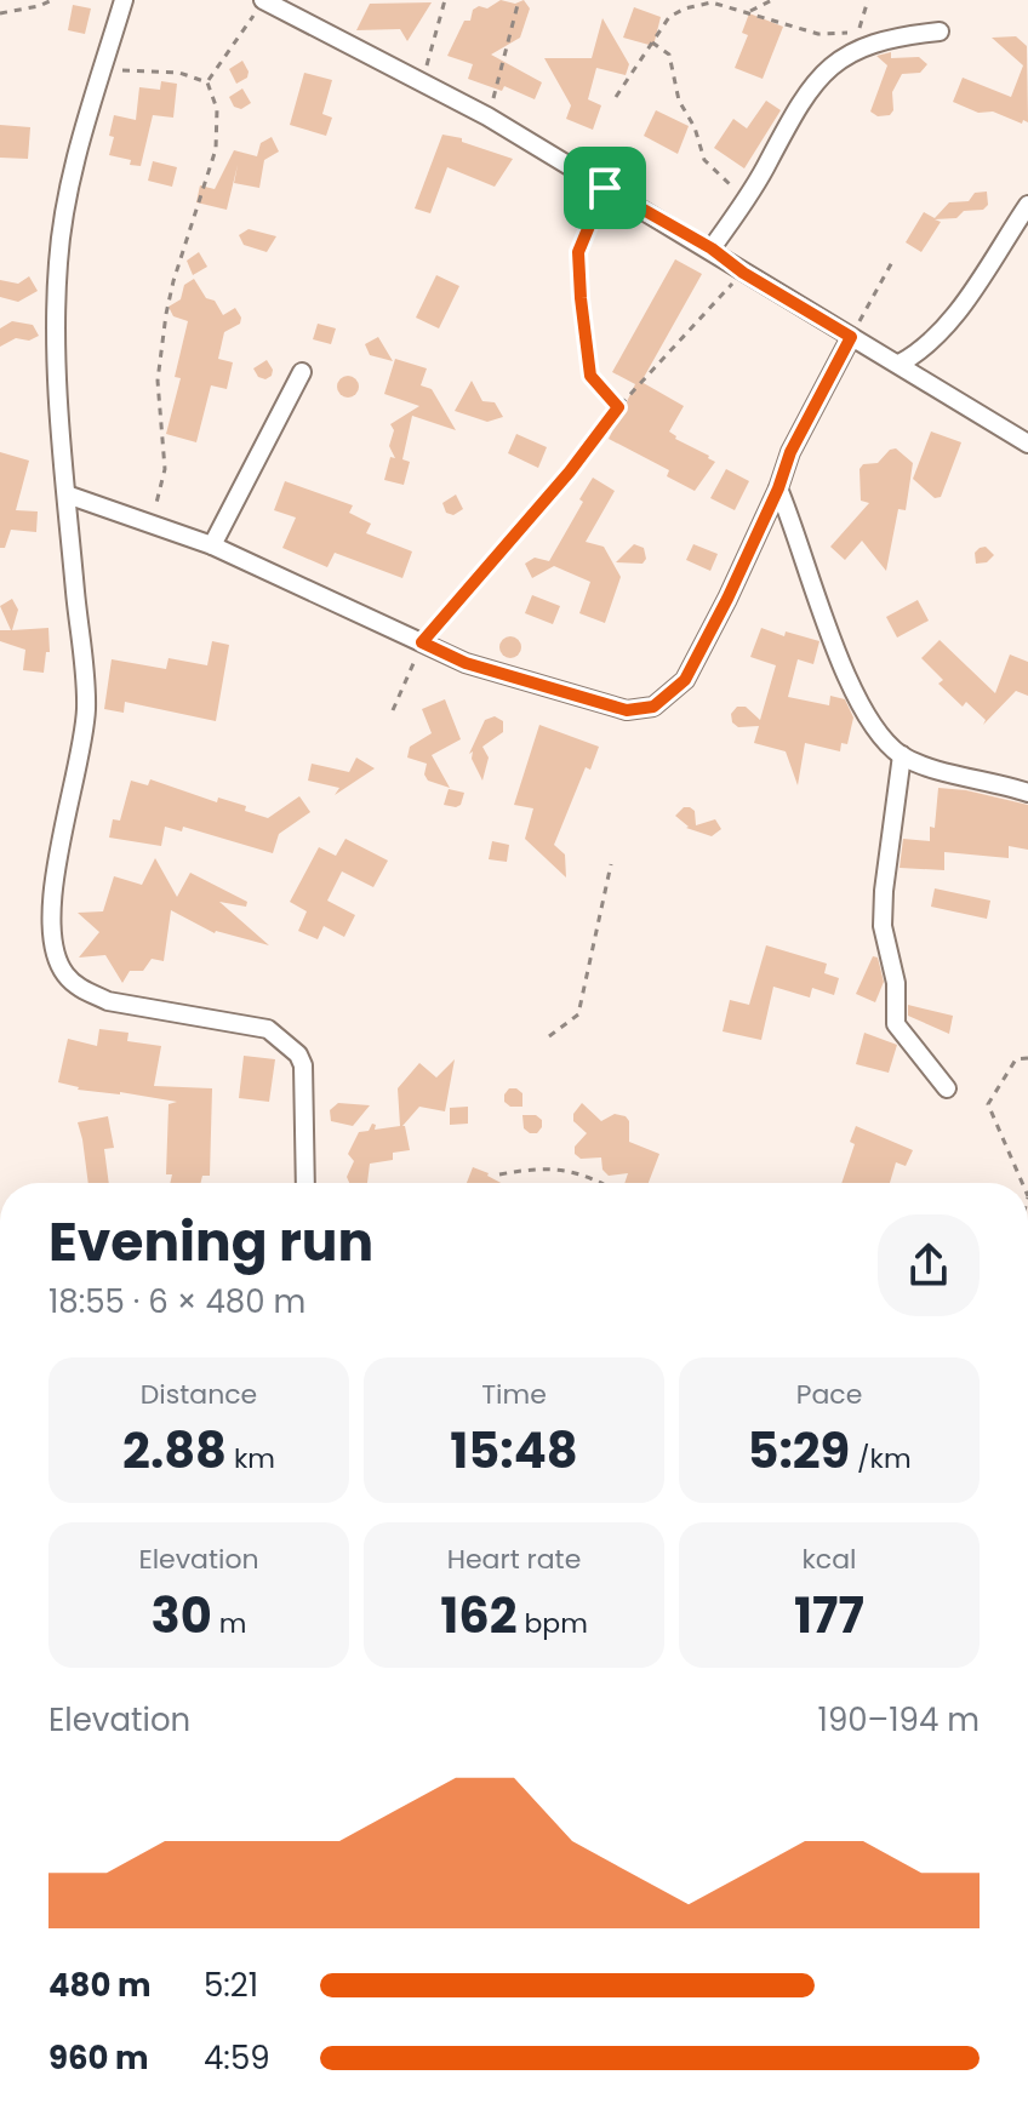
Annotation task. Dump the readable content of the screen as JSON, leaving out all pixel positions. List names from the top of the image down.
{
  "page": {
    "heading": ["Evening run", "18:55 · 6 × 480 m"],
    "stats": [
      ["Distance", "2.88 km"],
      ["Time", "15:48"],
      ["Pace", "5:29 /km"],
      ["Elevation", "30 m"],
      ["Heart rate", "162 bpm"],
      ["kcal", "177"]
    ],
    "chart": ["Elevation", "190–194 m"],
    "list": [
      {
        "name": "480 m",
        "note": "5:21"
      },
      {
        "name": "960 m",
        "note": "4:59"
      }
    ]
  }
}
